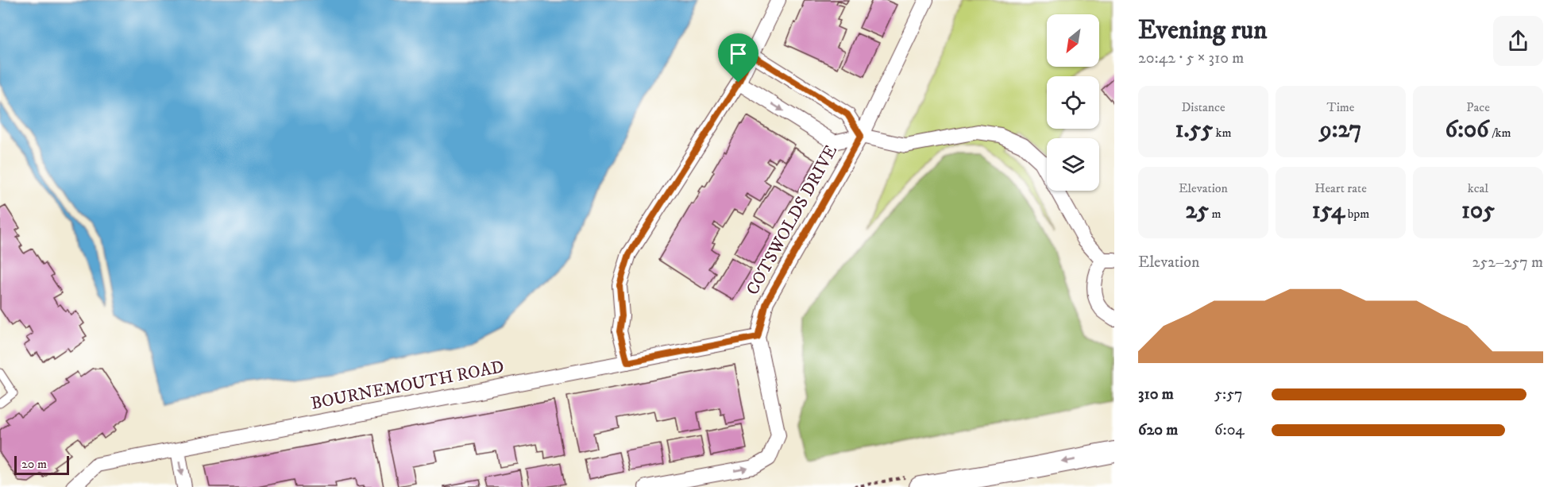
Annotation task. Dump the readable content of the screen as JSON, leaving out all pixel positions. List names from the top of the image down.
{
  "streets": {
    "street": ["COTSWOLDS DRIVE", "BOURNEMOUTH ROAD"]
  },
  "crossings": [
    ["COTSWOLDS DRIVE", "BOURNEMOUTH ROAD"]
  ],
  "scale_bar": "20 m",
  "north": "bottom left",
  "page": {
    "heading": ["Evening run", "20:42 · 5 × 310 m"],
    "stats": [
      ["Distance", "1.55 km"],
      ["Time", "9:27"],
      ["Pace", "6:06 /km"],
      ["Elevation", "25 m"],
      ["Heart rate", "154 bpm"],
      ["kcal", "105"]
    ],
    "chart": ["Elevation", "252–257 m"],
    "list": [
      {
        "name": "310 m",
        "note": "5:57"
      },
      {
        "name": "620 m",
        "note": "6:04"
      }
    ],
    "scale": "20 m"
  }
}
